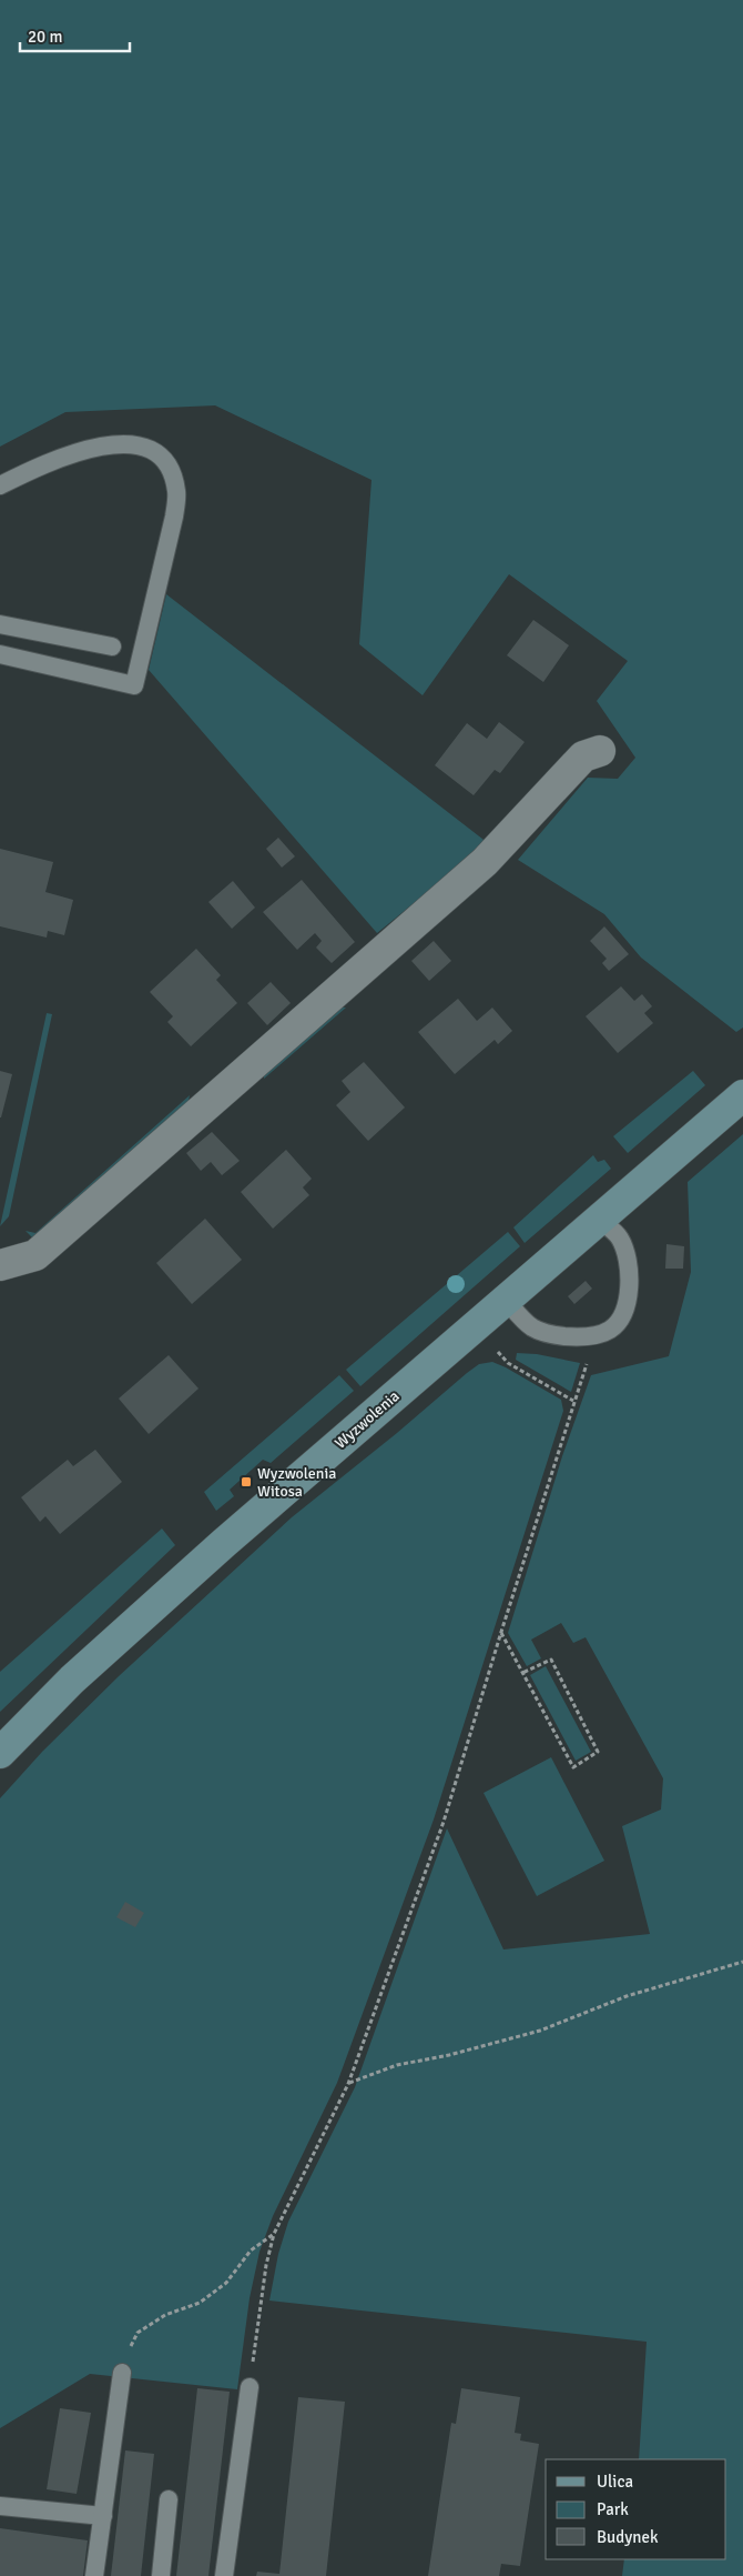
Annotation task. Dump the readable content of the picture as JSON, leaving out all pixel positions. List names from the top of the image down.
{
  "streets": {
    "street": ["Wyzwolenia"]
  },
  "places": {
    "transit": ["Wyzwolenia Witosa"]
  },
  "legend": ["Ulica", "Park", "Budynek"],
  "scale_bar": "20 m"
}
